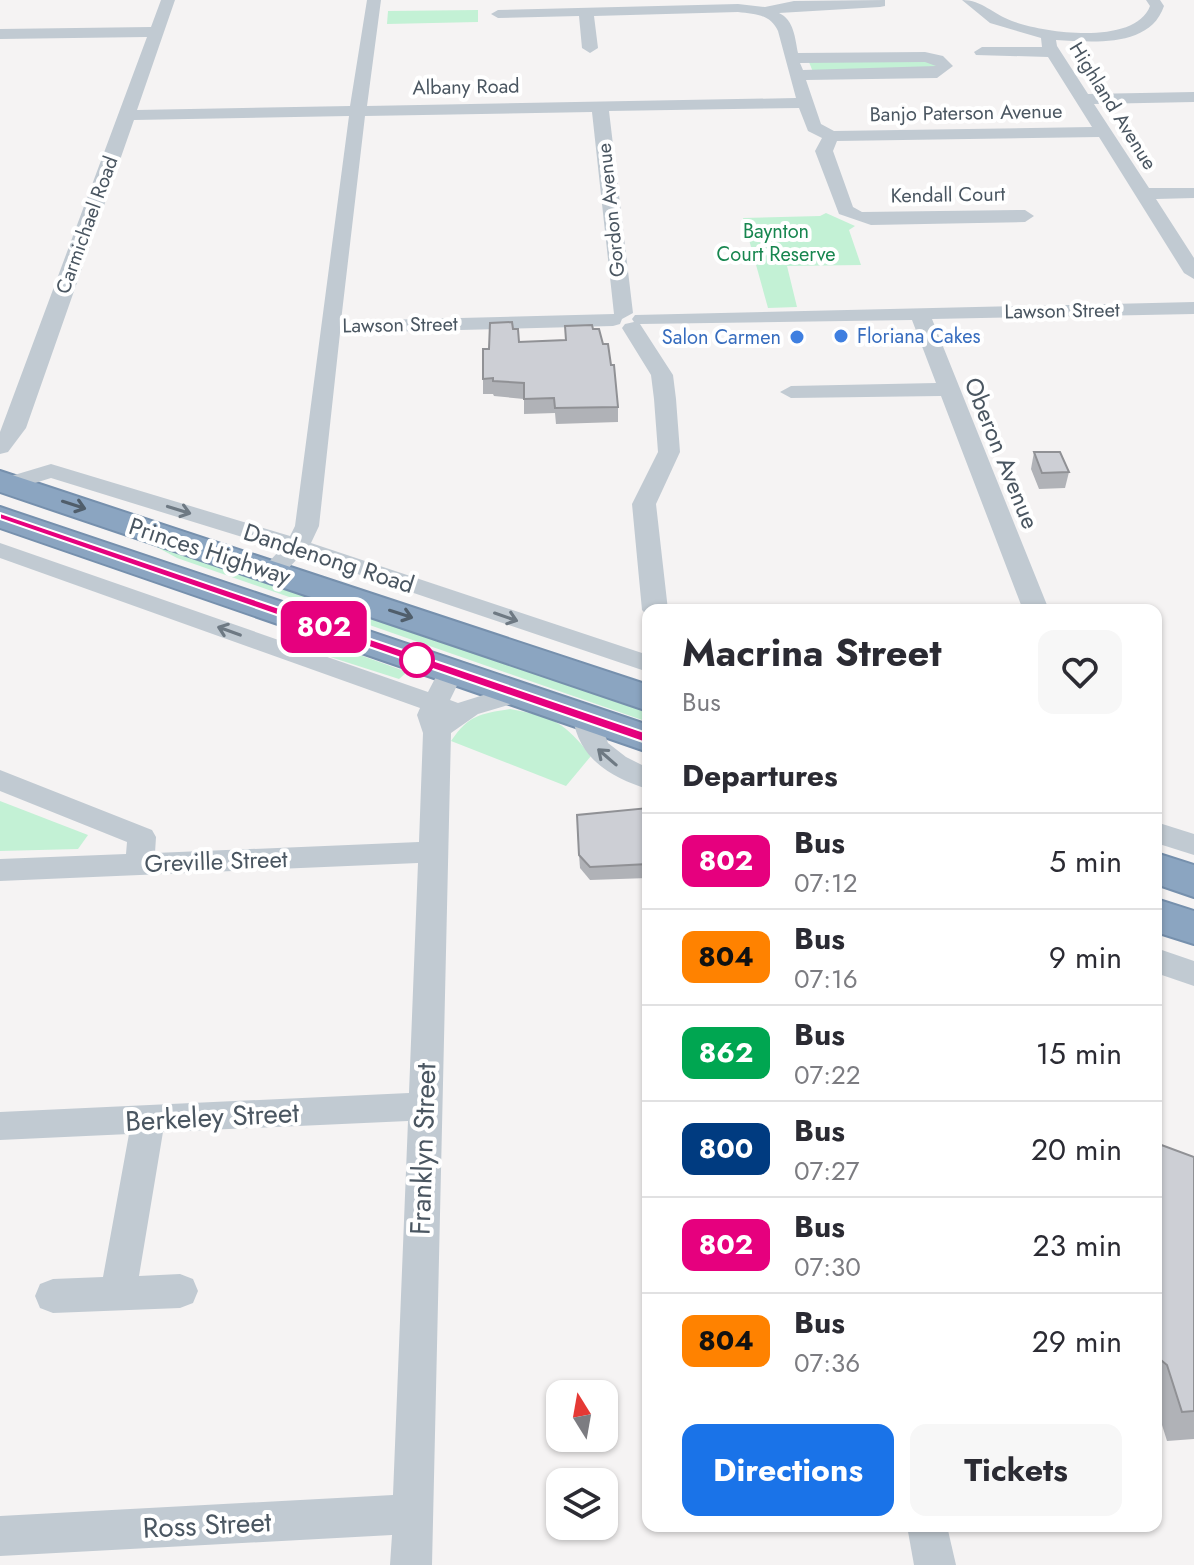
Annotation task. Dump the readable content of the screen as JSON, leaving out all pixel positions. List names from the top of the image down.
{
  "streets": {
    "highway": ["Princes Highway"],
    "street": [
      "Albany Road",
      "Highland Avenue",
      "Banjo Paterson Avenue",
      "Kendall Court",
      "Gordon Avenue",
      "Carmichael Road",
      "Lawson Street",
      "Oberon Avenue",
      "Dandenong Road",
      "Greville Street",
      "Berkeley Street",
      "Franklyn Street",
      "Ross Street"
    ]
  },
  "crossings": [
    ["Albany Road", "Gordon Avenue"],
    ["Albany Road", "Carmichael Road"],
    ["Highland Avenue", "Banjo Paterson Avenue"],
    ["Banjo Paterson Avenue", "Kendall Court"],
    ["Gordon Avenue", "Lawson Street"],
    ["Lawson Street", "Oberon Avenue"],
    ["Princes Highway", "Dandenong Road"],
    ["Princes Highway", "Franklyn Street"],
    ["Greville Street", "Franklyn Street"],
    ["Berkeley Street", "Franklyn Street"],
    ["Franklyn Street", "Ross Street"]
  ],
  "parks": ["Baynton Court Reserve"],
  "places": ["Floriana Cakes", "Salon Carmen"],
  "lines": ["bus line 802"],
  "north": "top",
  "page": {
    "on_map": "802",
    "heading": [
      ["Macrina Street", "Bus"],
      "Departures"
    ],
    "list": [
      {
        "mark": "802",
        "name": "Bus",
        "note": "07:12",
        "value": "5 min"
      },
      {
        "mark": "804",
        "name": "Bus",
        "note": "07:16",
        "value": "9 min"
      },
      {
        "mark": "862",
        "name": "Bus",
        "note": "07:22",
        "value": "15 min"
      },
      {
        "mark": "800",
        "name": "Bus",
        "note": "07:27",
        "value": "20 min"
      },
      {
        "mark": "802",
        "name": "Bus",
        "note": "07:30",
        "value": "23 min"
      },
      {
        "mark": "804",
        "name": "Bus",
        "note": "07:36",
        "value": "29 min"
      }
    ],
    "buttons": ["Directions", "Tickets"]
  }
}
